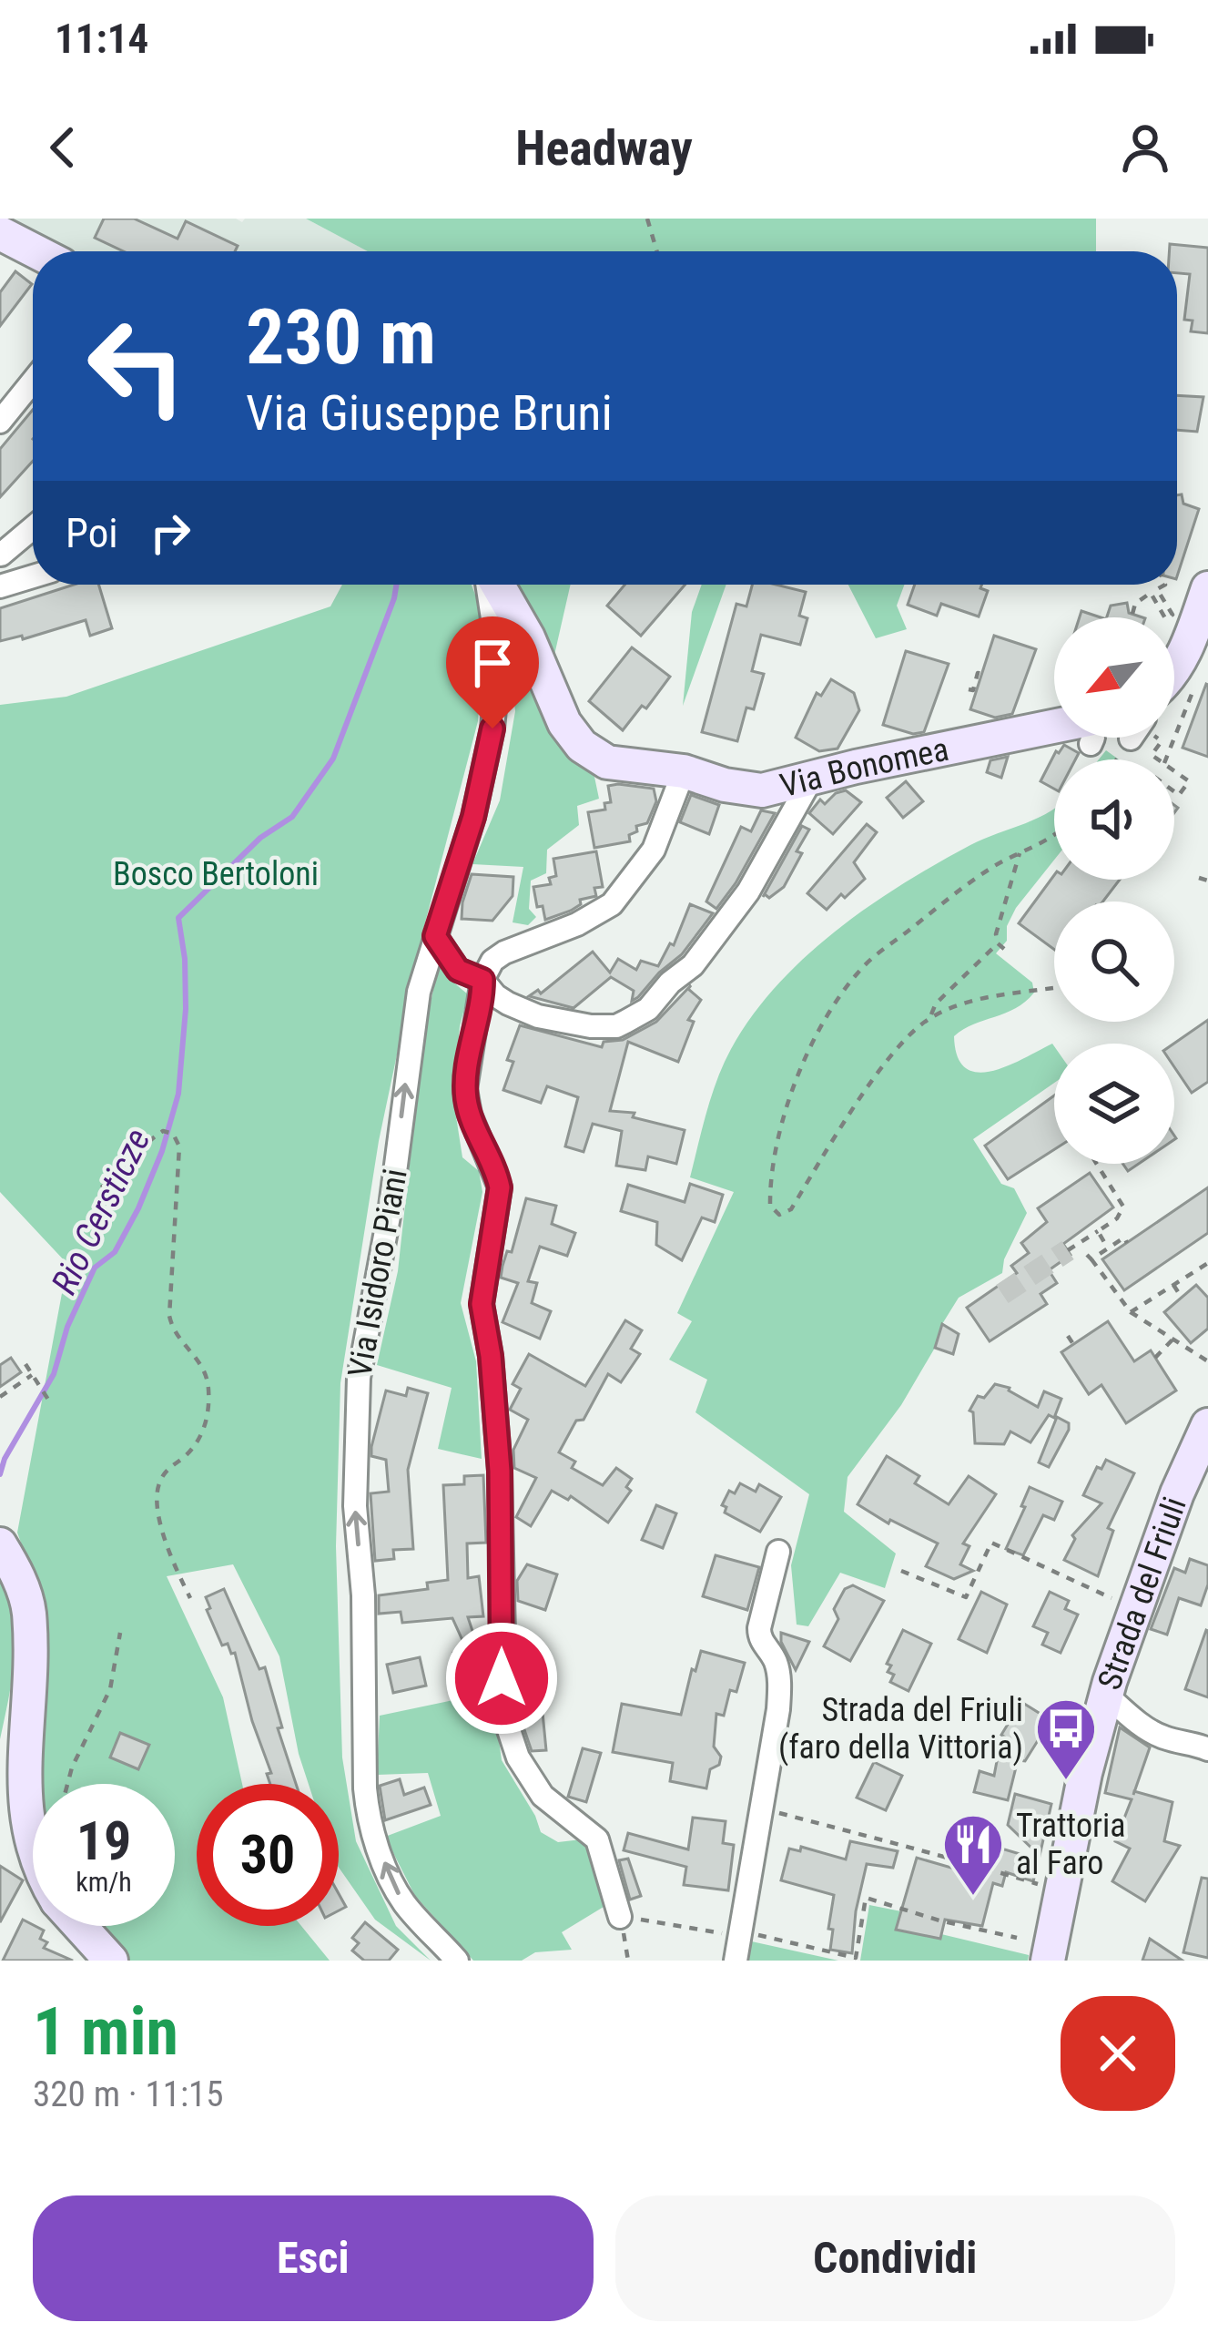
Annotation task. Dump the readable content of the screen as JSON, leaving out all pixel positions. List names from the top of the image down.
{
  "streets": {
    "main road": ["Via Bonomea", "Strada del Friuli"],
    "street": ["Via Isidoro Piani"]
  },
  "water": ["Rio Cersticze"],
  "parks": ["Bosco Bertoloni"],
  "places": {
    "bus stop": ["Strada del Friuli (faro della Vittoria)"],
    "restaurant": ["Trattoria al Faro"]
  },
  "north": "bottom left",
  "page": {
    "status": "11:14",
    "header": "Headway",
    "turn": ["230 m", "Via Giuseppe Bruni"],
    "then": "Poi",
    "speed": "19 km/h",
    "limit": "30",
    "heading": ["1 min", "320 m · 11:15"],
    "buttons": ["Esci", "Condividi"]
  }
}
